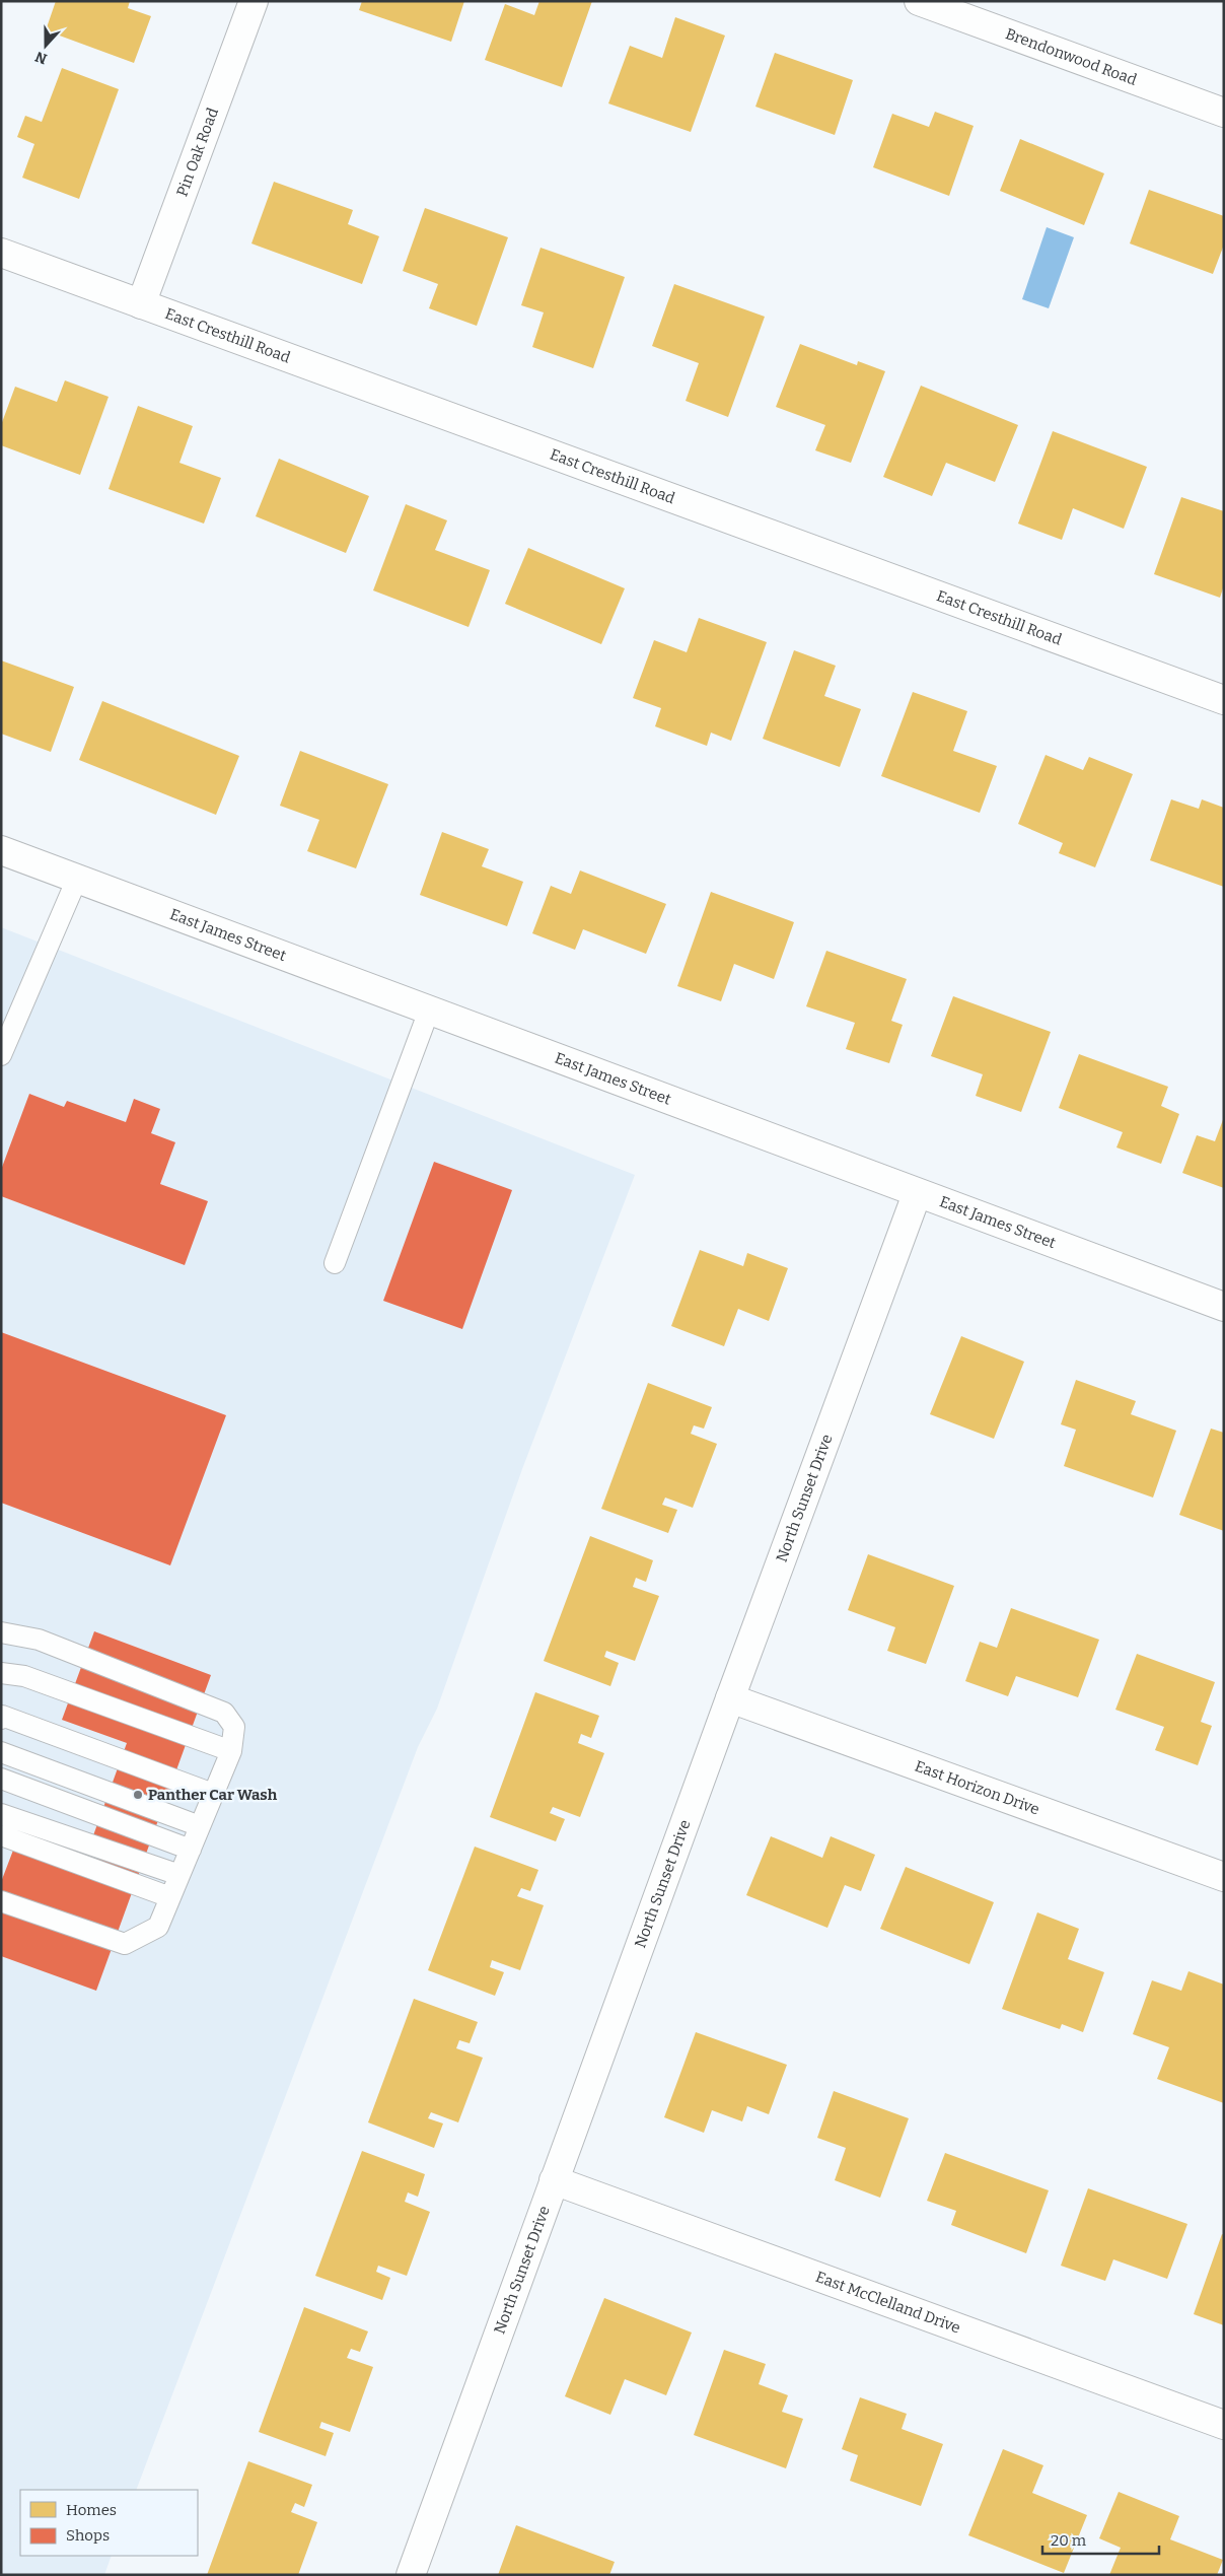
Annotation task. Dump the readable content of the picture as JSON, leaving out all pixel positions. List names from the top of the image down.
{
  "streets": {
    "street": [
      "Brendonwood Road",
      "Pin Oak Road",
      "East Cresthill Road",
      "East James Street",
      "North Sunset Drive",
      "East Horizon Drive",
      "East McClelland Drive"
    ]
  },
  "crossings": [
    ["Pin Oak Road", "East Cresthill Road"],
    ["East James Street", "North Sunset Drive"],
    ["North Sunset Drive", "East Horizon Drive"],
    ["North Sunset Drive", "East McClelland Drive"]
  ],
  "places": ["Panther Car Wash"],
  "legend": ["Homes", "Shops"],
  "scale_bar": "20 m",
  "north": "bottom"
}
